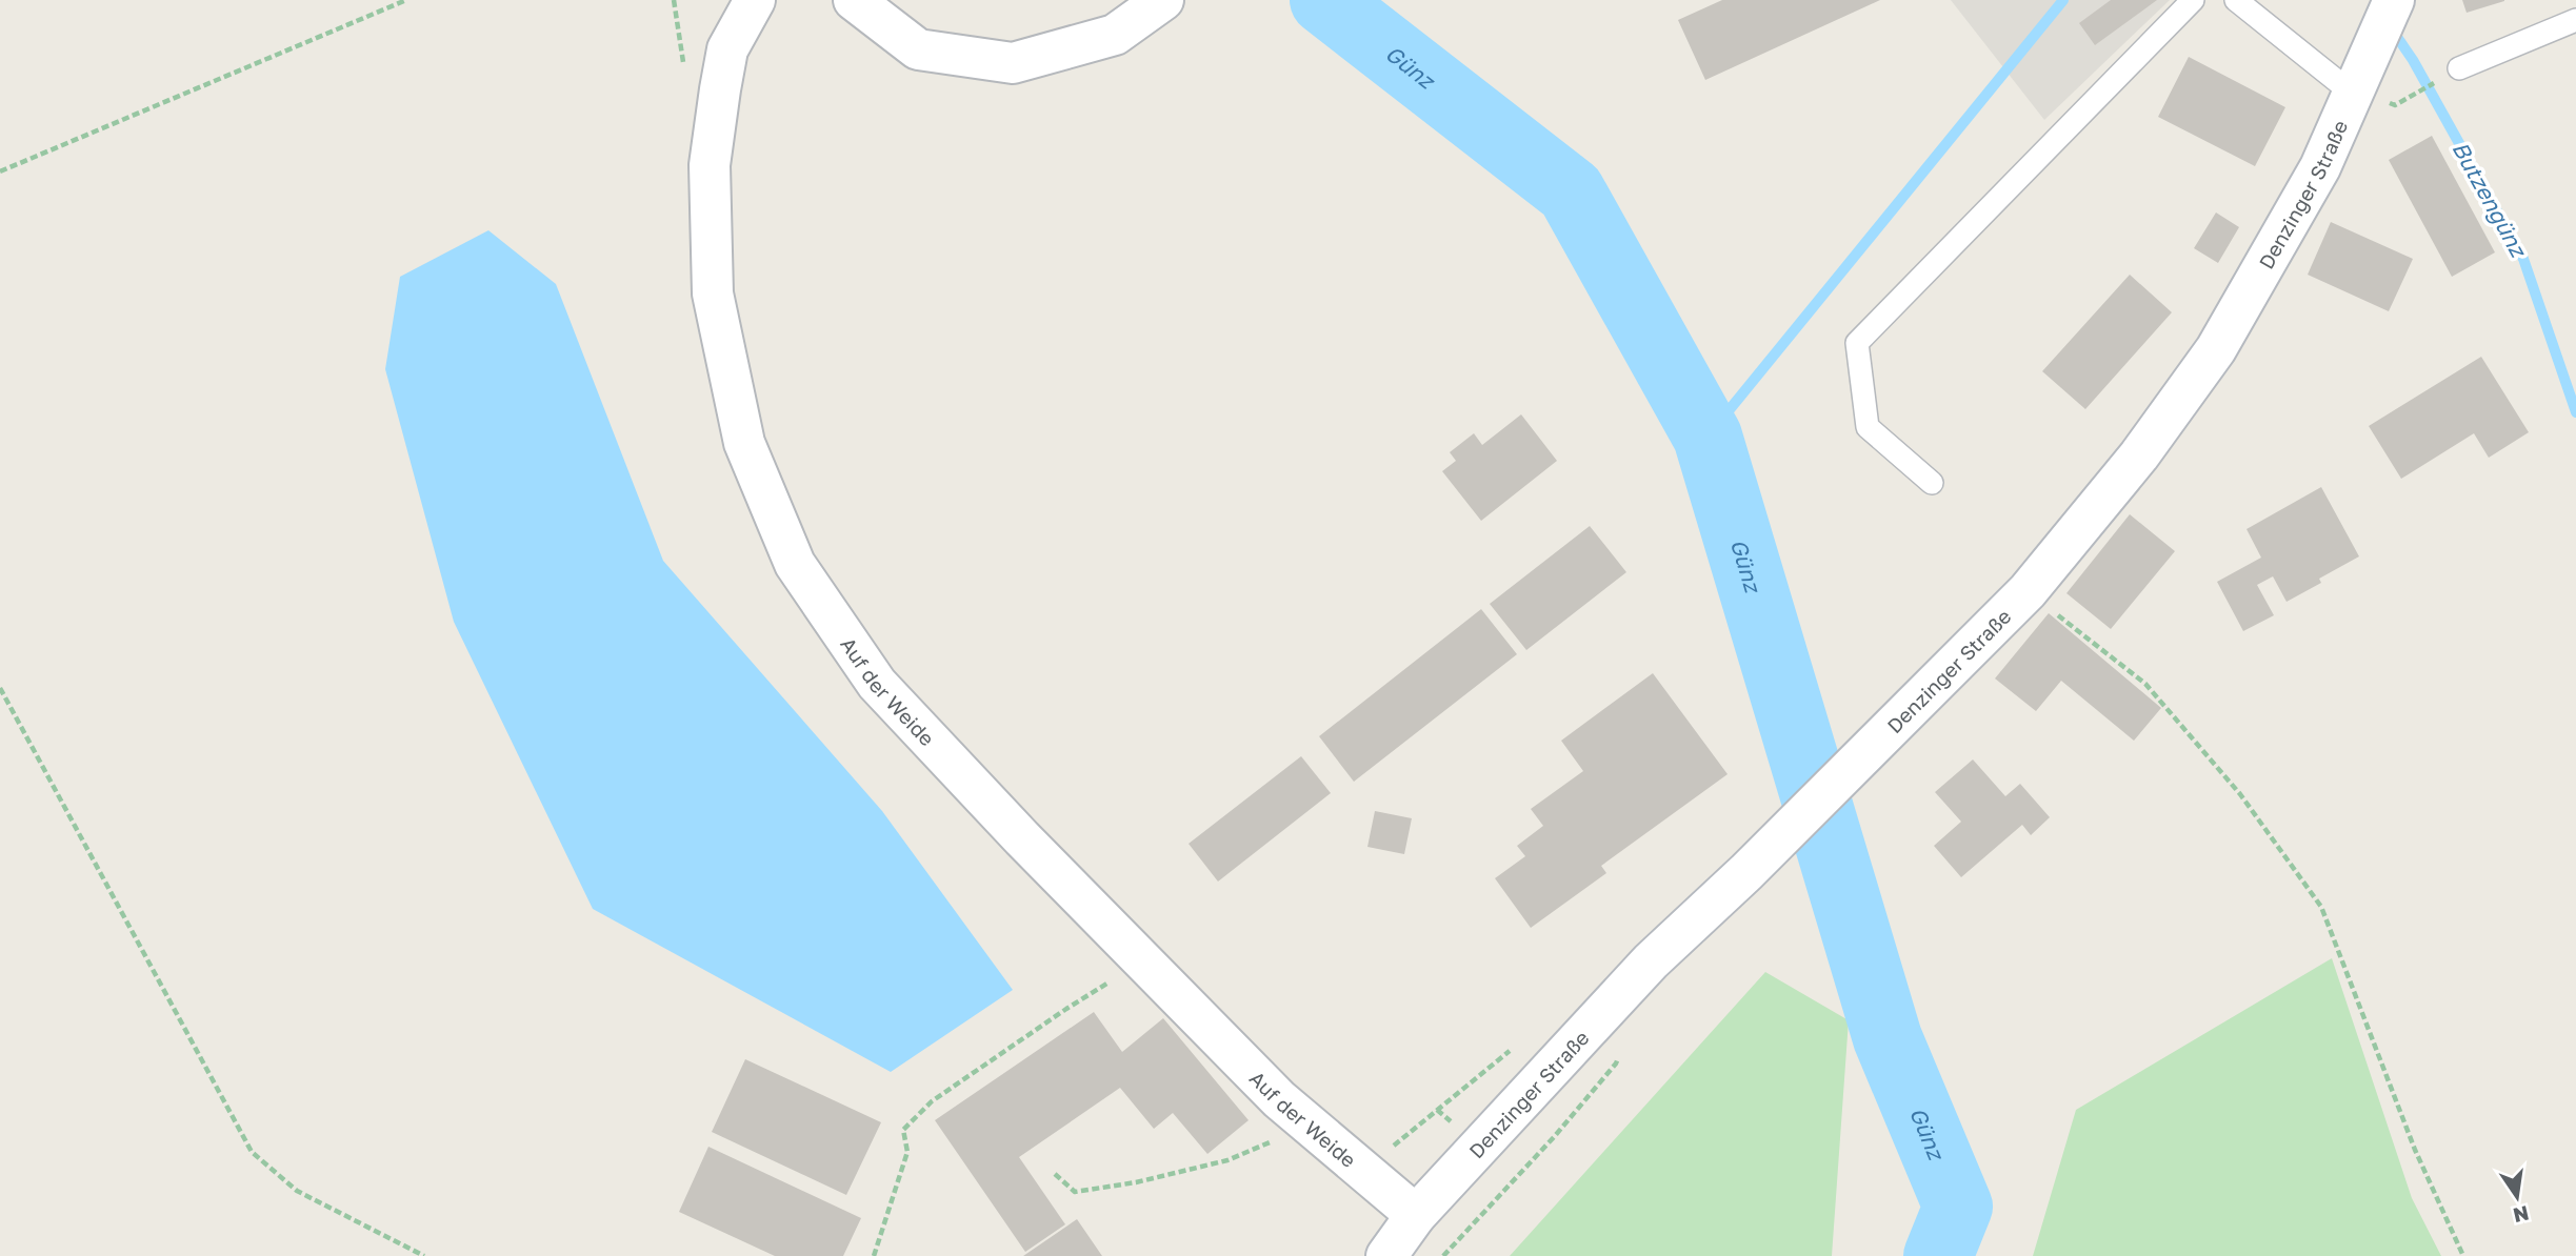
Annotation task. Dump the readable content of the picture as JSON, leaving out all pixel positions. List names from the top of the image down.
{
  "streets": {
    "street": ["Denzinger Straße", "Auf der Weide"]
  },
  "crossings": [
    ["Denzinger Straße", "Auf der Weide"]
  ],
  "water": ["Günz", "Butzengünz"],
  "north": "bottom"
}
